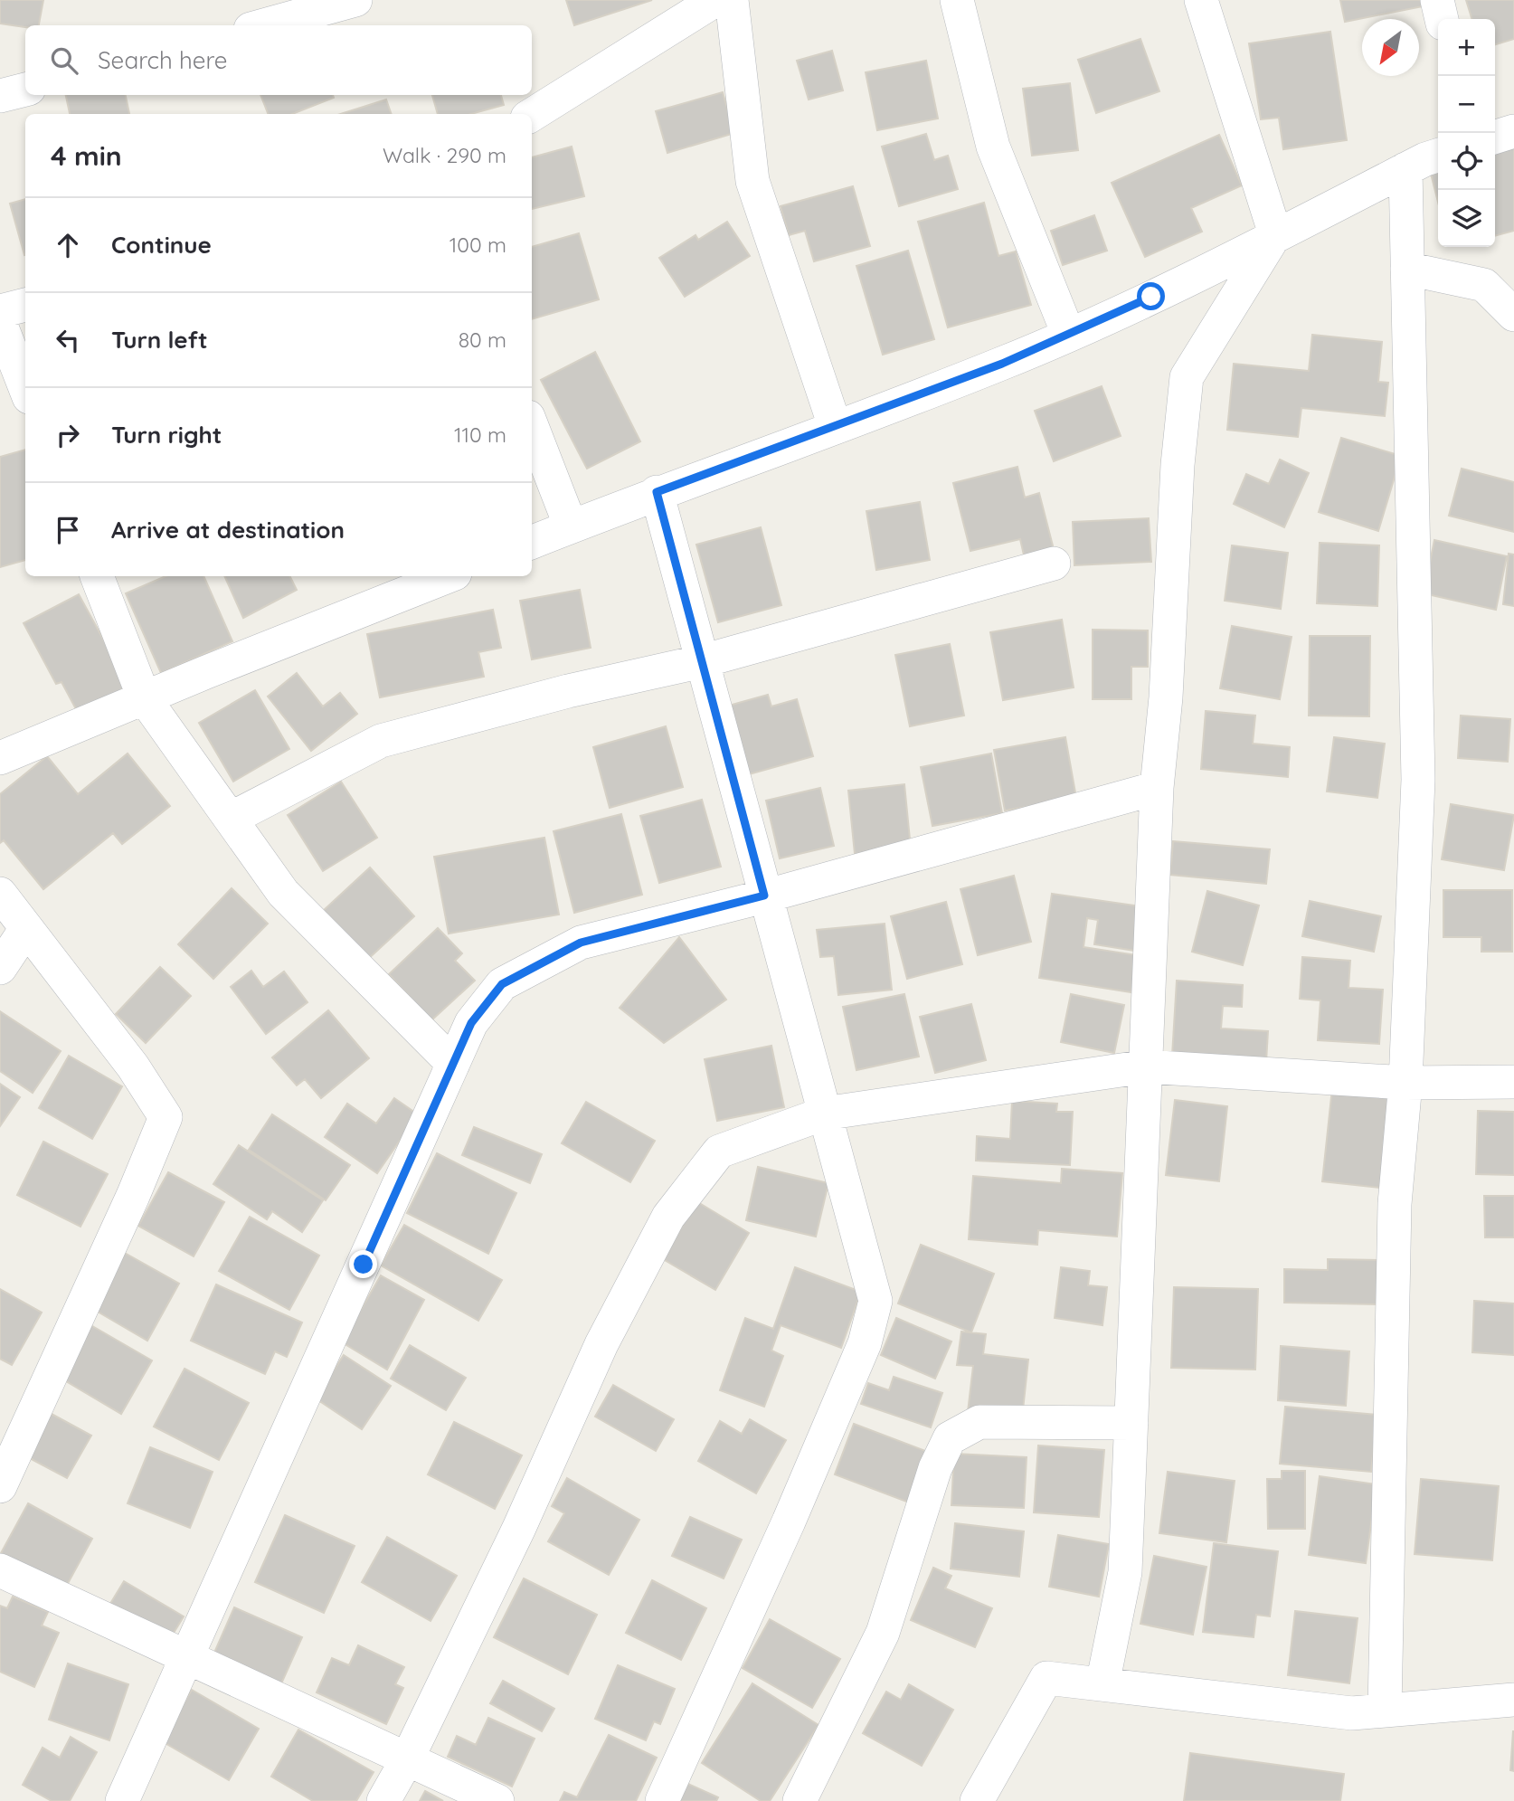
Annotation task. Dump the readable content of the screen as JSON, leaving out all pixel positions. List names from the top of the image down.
{
  "north": "bottom left",
  "page": {
    "map_buttons": ["+", "−"],
    "search": "Search here",
    "heading": ["4 min", "Walk · 290 m"],
    "list": [
      ["Continue", "100 m"],
      ["Turn left", "80 m"],
      ["Turn right", "110 m"],
      "Arrive at destination"
    ]
  }
}
